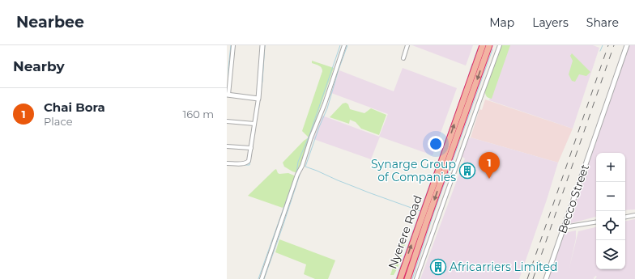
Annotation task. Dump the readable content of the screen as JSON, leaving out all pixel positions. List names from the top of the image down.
{
  "streets": {
    "highway": ["Nyerere Road"],
    "street": ["Becco Street"]
  },
  "places": {
    "building": ["Synarge Group of Companies", "Africarriers Limited"]
  },
  "page": {
    "header": "Nearbee",
    "nav": ["Map", "Layers", "Share"],
    "heading": "Nearby",
    "list": [
      {
        "mark": "1",
        "name": "Chai Bora",
        "note": "Place",
        "value": "160 m"
      }
    ],
    "pins": "1",
    "map_buttons": ["+", "−"]
  }
}
